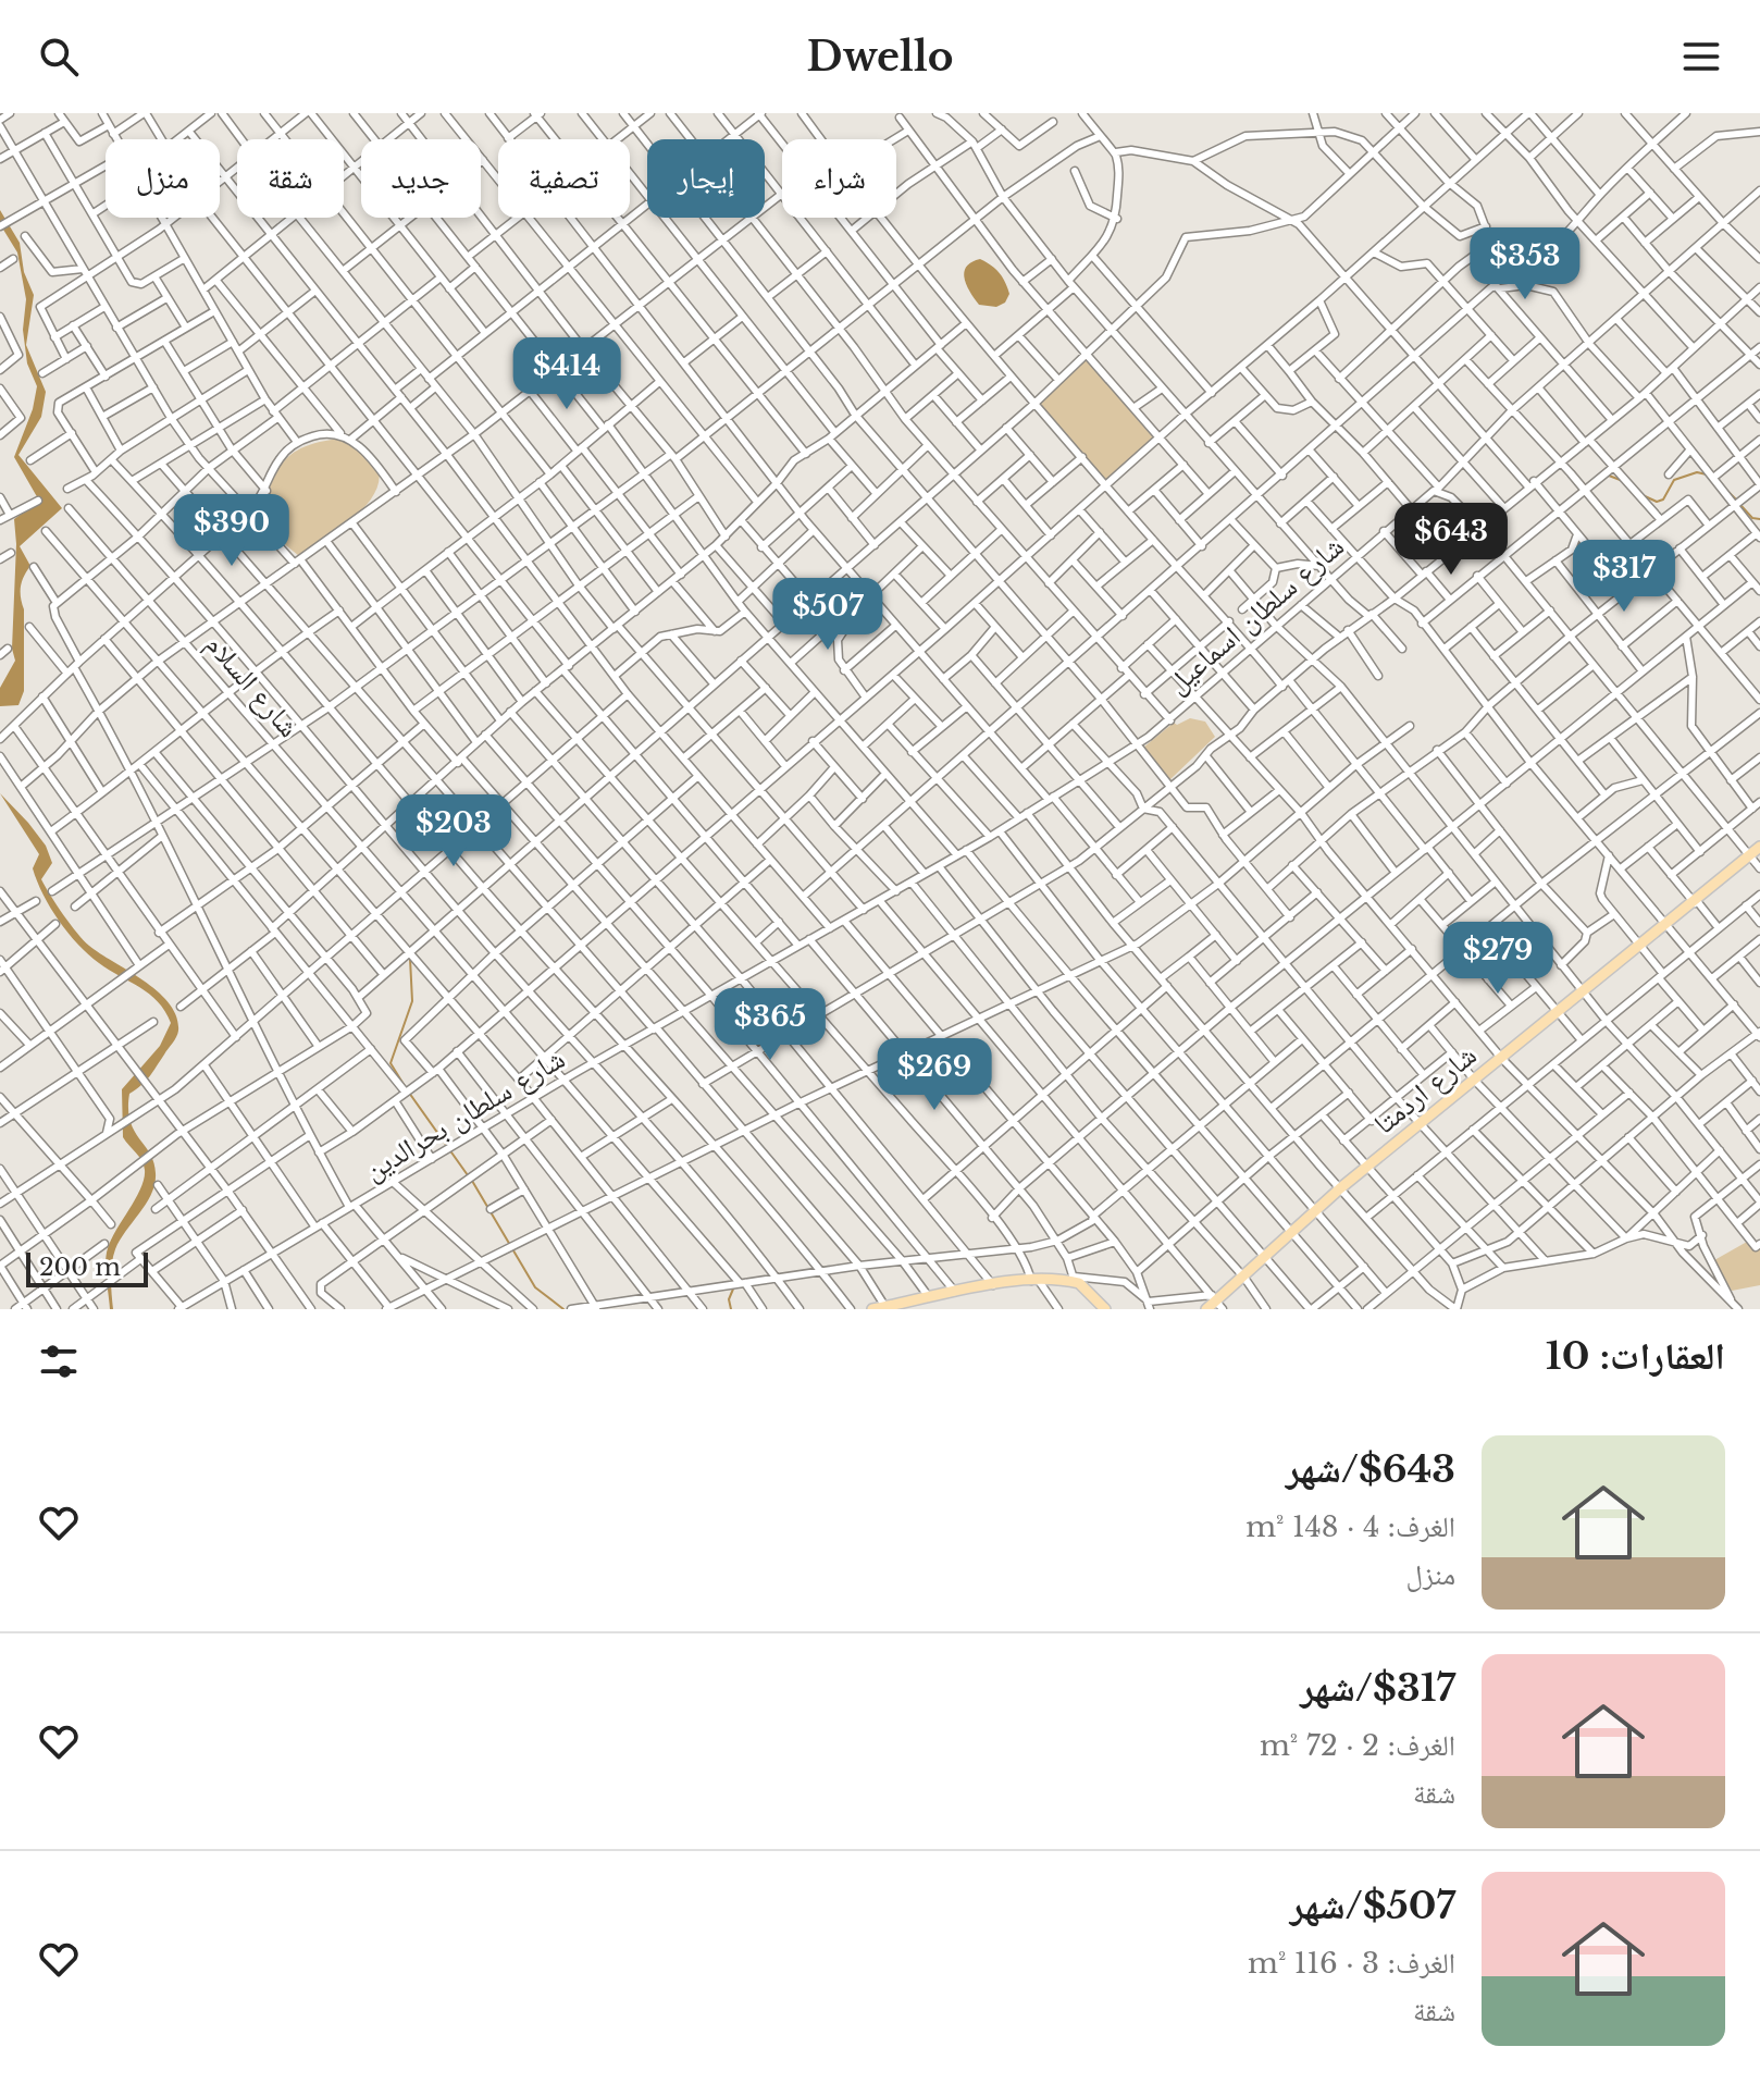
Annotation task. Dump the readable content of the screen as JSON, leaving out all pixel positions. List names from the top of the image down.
{
  "streets": {
    "main road": ["شارع اردمتا"],
    "street": ["شارع سلطان اسماعيل", "شارع السلام", "شارع سلطان بحرالدين"]
  },
  "crossings": [
    ["شارع سلطان اسماعيل", "شارع سلطان بحرالدين"],
    ["شارع السلام", "شارع سلطان بحرالدين"]
  ],
  "scale_bar": "200 m",
  "page": {
    "header": "Dwello",
    "chip": [
      "شراء",
      "إيجار",
      "تصفية",
      "جديد",
      "شقة",
      "منزل"
    ],
    "price": [
      "$353",
      "$414",
      "$390",
      "$643",
      "$317",
      "$507",
      "$203",
      "$279",
      "$365",
      "$269"
    ],
    "scale": "200 m",
    "heading": "العقارات: 10",
    "list": [
      {
        "name": "$643/شهر",
        "note": "الغرف: 4 · 148 m² · منزل"
      },
      {
        "name": "$317/شهر",
        "note": "الغرف: 2 · 72 m² · شقة"
      },
      {
        "name": "$507/شهر",
        "note": "الغرف: 3 · 116 m² · شقة"
      }
    ]
  }
}
